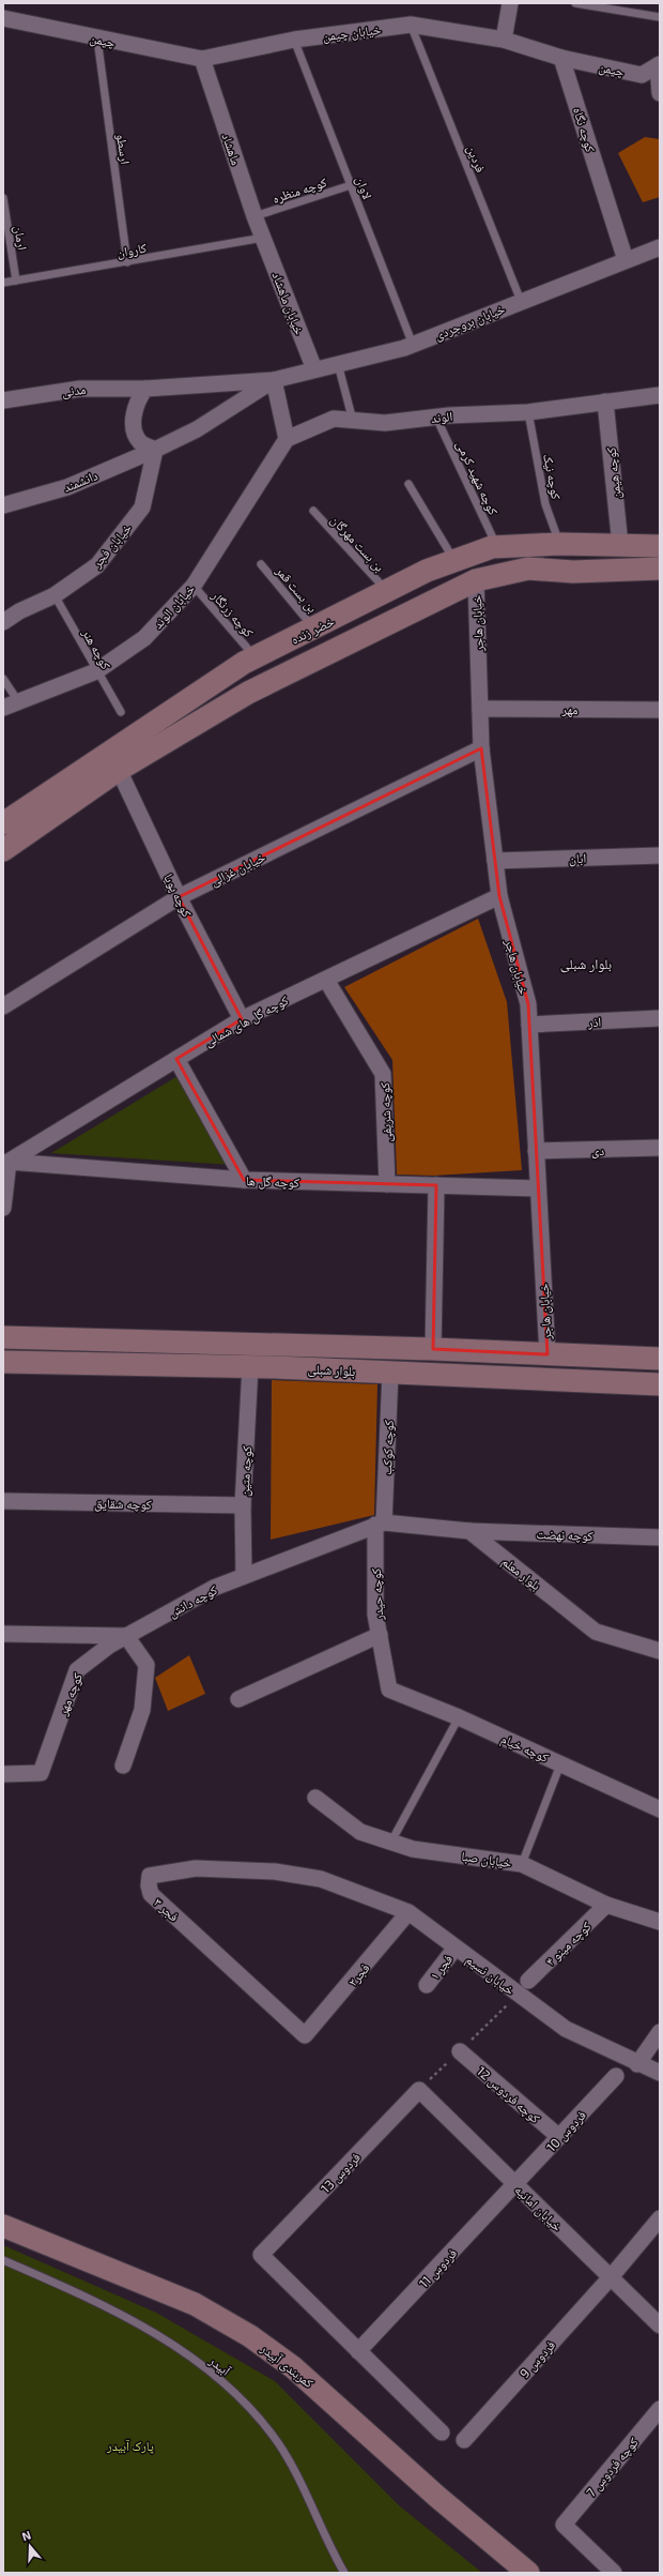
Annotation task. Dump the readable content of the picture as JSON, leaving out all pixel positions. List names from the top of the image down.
{
  "streets": {
    "street": [
      "خیابان چیمن",
      "چیمن",
      "کوچه نگاه",
      "ماهشاد",
      "خیابان ماهشاد",
      "خیابان بروجردی",
      "مدنی",
      "الوند",
      "کوچه هیمن",
      "دانشمند",
      "خیابان فجر",
      "خیابان الوند",
      "خیابان هاجر",
      "خضر زنده",
      "مهر",
      "ابان",
      "خیابان غزالی",
      "کوچه پویا",
      "کوچه گل های شمالی",
      "اذر",
      "کوچه شریفی",
      "دی",
      "کوچه گل ها",
      "بلوار شبلی",
      "کوچه کوکب",
      "کوچه متین",
      "کوچه شقایق",
      "کوچه نهضت",
      "بلوار معلم",
      "کوچه حیدر",
      "کوچه دانش",
      "کوچه مهر",
      "کوچه خیام",
      "خیابان صبا",
      "فجر ۳",
      "کوچه مینو ۴",
      "فجر ۱",
      "فجر۲",
      "خیابان نسیم",
      "کوچه فردوس 12",
      "فردوس 10",
      "فردوس 13",
      "خیابان امانیه",
      "فردوس 11",
      "فردوس 9",
      "کمربندی آبیدر",
      "کوچه فردوس 7"
    ],
    "lane": [
      "ارسطو",
      "فردین",
      "لاوان",
      "کوچه منظره",
      "ارمان",
      "کاروان",
      "کوچه نیک",
      "کوچه شهید کرمی",
      "بن بست مهرگان",
      "بن بست قمر",
      "کوچه زرنگار",
      "کوچه هنر",
      "آبیدر"
    ]
  },
  "crossings": [
    ["خیابان چیمن", "چیمن"],
    ["خیابان چیمن", "ماهشاد"],
    ["خیابان چیمن", "فردین"],
    ["خیابان چیمن", "لاوان"],
    ["چیمن", "کوچه نگاه"],
    ["چیمن", "ارسطو"],
    ["چیمن", "ماهشاد"],
    ["کوچه نگاه", "خیابان بروجردی"],
    ["ارسطو", "کاروان"],
    ["ماهشاد", "کوچه منظره"],
    ["ماهشاد", "کاروان"],
    ["ماهشاد", "خیابان ماهشاد"],
    ["فردین", "خیابان بروجردی"],
    ["لاوان", "کوچه منظره"],
    ["لاوان", "خیابان بروجردی"],
    ["ارمان", "کاروان"],
    ["کاروان", "خیابان ماهشاد"],
    ["خیابان ماهشاد", "خیابان بروجردی"],
    ["خیابان بروجردی", "مدنی"],
    ["خیابان بروجردی", "دانشمند"],
    ["خیابان بروجردی", "خیابان فجر"],
    ["الوند", "کوچه هیمن"],
    ["الوند", "کوچه نیک"],
    ["الوند", "کوچه شهید کرمی"],
    ["الوند", "خیابان الوند"],
    ["کوچه هیمن", "خضر زنده"],
    ["کوچه نیک", "خضر زنده"],
    ["کوچه شهید کرمی", "خضر زنده"],
    ["دانشمند", "خیابان فجر"],
    ["بن بست مهرگان", "خضر زنده"],
    ["خیابان فجر", "کوچه هنر"],
    ["بن بست قمر", "خضر زنده"],
    ["خیابان الوند", "کوچه زرنگار"],
    ["خیابان الوند", "کوچه هنر"],
    ["کوچه زرنگار", "خضر زنده"],
    ["خیابان هاجر", "مهر"],
    ["خیابان هاجر", "ابان"],
    ["خیابان هاجر", "خیابان غزالی"],
    ["خیابان هاجر", "کوچه گل های شمالی"],
    ["خیابان هاجر", "اذر"],
    ["خیابان هاجر", "دی"],
    ["خیابان هاجر", "کوچه گل ها"],
    ["خیابان هاجر", "بلوار شبلی"],
    ["خیابان غزالی", "کوچه پویا"],
    ["کوچه پویا", "کوچه گل های شمالی"],
    ["کوچه گل های شمالی", "کوچه شریفی"],
    ["کوچه گل های شمالی", "کوچه گل ها"],
    ["کوچه شریفی", "کوچه گل ها"],
    ["بلوار شبلی", "کوچه کوکب"],
    ["بلوار شبلی", "کوچه متین"],
    ["کوچه کوکب", "کوچه حیدر"],
    ["کوچه کوکب", "کوچه دانش"],
    ["کوچه متین", "کوچه شقایق"],
    ["کوچه متین", "کوچه دانش"],
    ["کوچه نهضت", "بلوار معلم"],
    ["کوچه حیدر", "کوچه دانش"],
    ["کوچه حیدر", "کوچه خیام"],
    ["کوچه دانش", "کوچه مهر"],
    ["خیابان صبا", "کوچه مینو ۴"],
    ["فجر ۳", "فجر۲"],
    ["فجر ۳", "خیابان نسیم"],
    ["فجر ۱", "خیابان نسیم"],
    ["فجر۲", "خیابان نسیم"],
    ["کوچه فردوس 12", "فردوس 10"],
    ["فردوس 10", "خیابان امانیه"],
    ["فردوس 10", "فردوس 11"],
    ["فردوس 13", "خیابان امانیه"],
    ["فردوس 13", "فردوس 11"],
    ["خیابان امانیه", "فردوس 11"],
    ["خیابان امانیه", "فردوس 9"]
  ],
  "districts": ["بلوار شبلی"],
  "parks": ["پارک آبیدر"],
  "north": "top"
}
